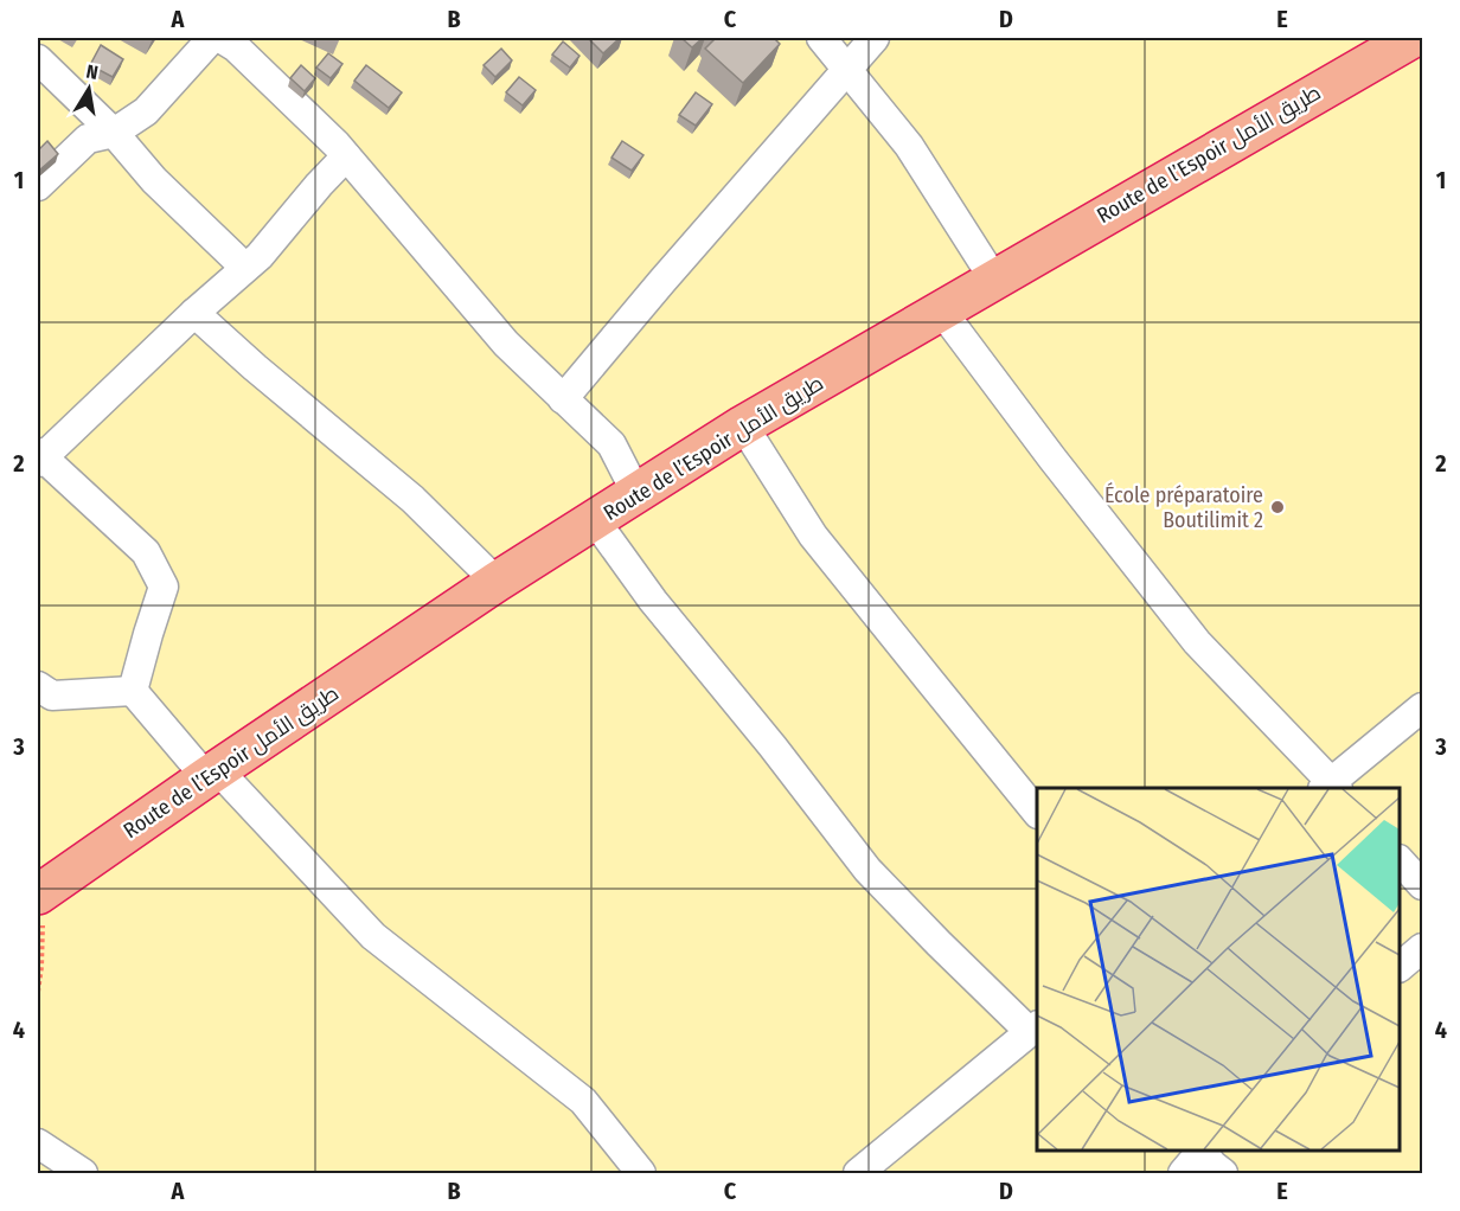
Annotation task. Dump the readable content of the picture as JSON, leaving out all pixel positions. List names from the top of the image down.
{
  "streets": {
    "highway": ["Route de l’Espoir طريق الأمل"]
  },
  "places": ["École préparatoire Boutilimit 2"],
  "north": "top",
  "grid": {
    "columns": [
      "A",
      "B",
      "C",
      "D",
      "E"
    ],
    "rows": [
      "1",
      "2",
      "3",
      "4"
    ]
  }
}
